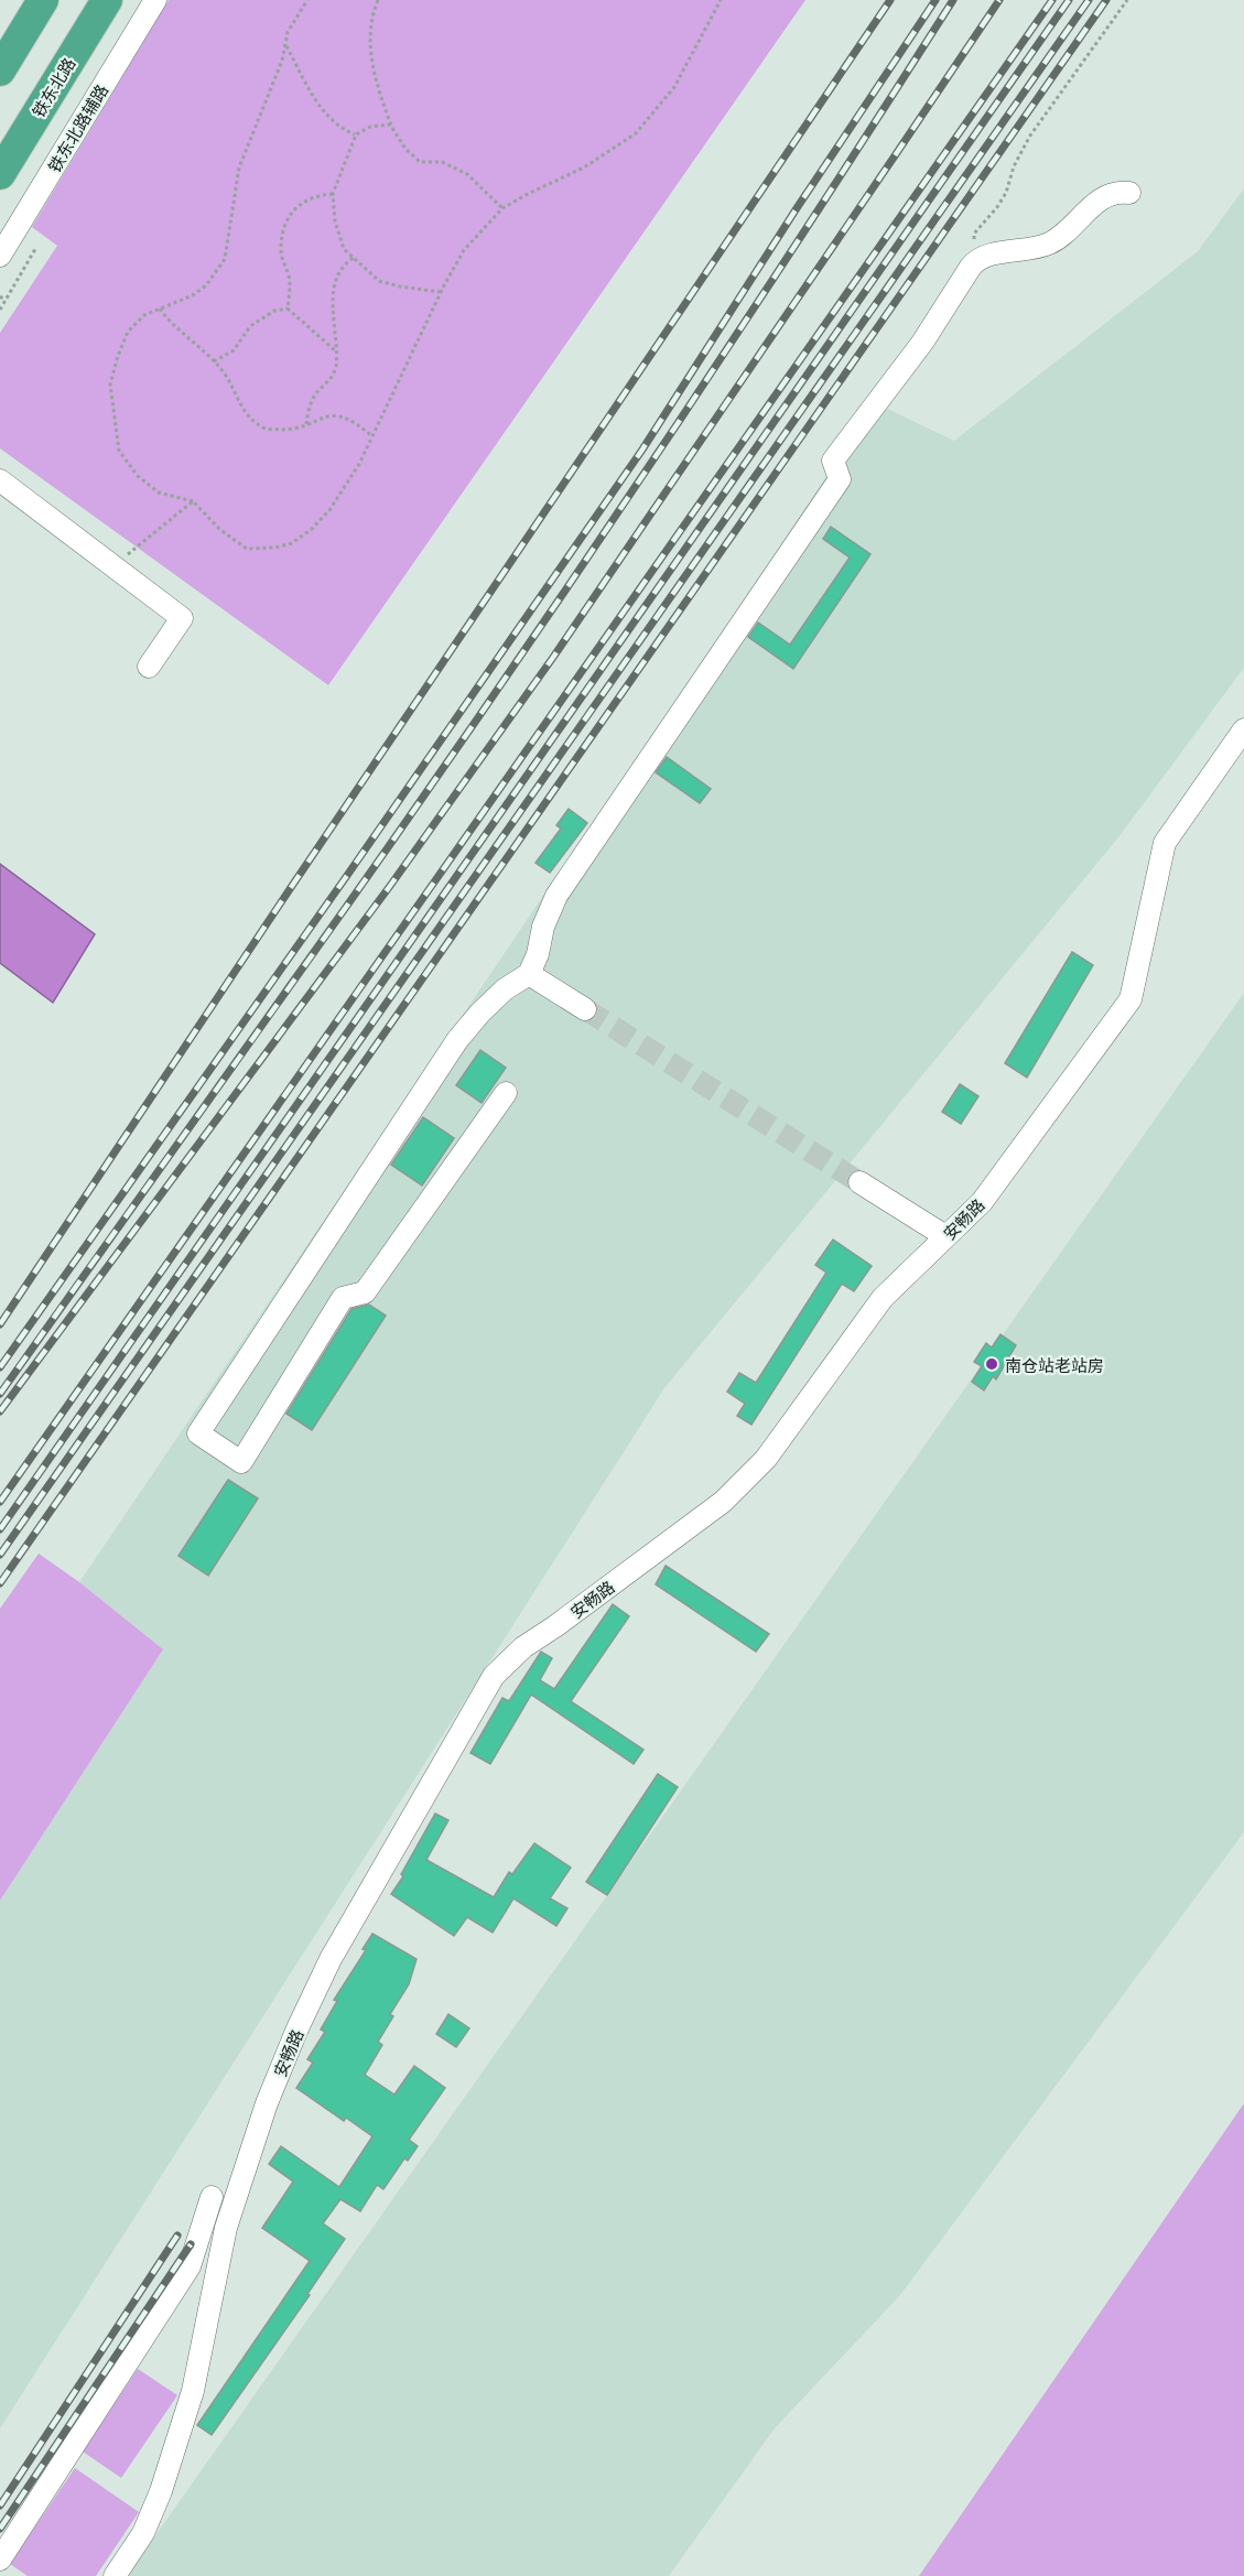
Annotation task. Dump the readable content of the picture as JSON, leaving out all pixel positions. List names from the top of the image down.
{
  "streets": {
    "highway": ["铁东北路"],
    "street": ["铁东北路辅路", "安畅路"]
  },
  "places": ["南仓站老站房"]
}
